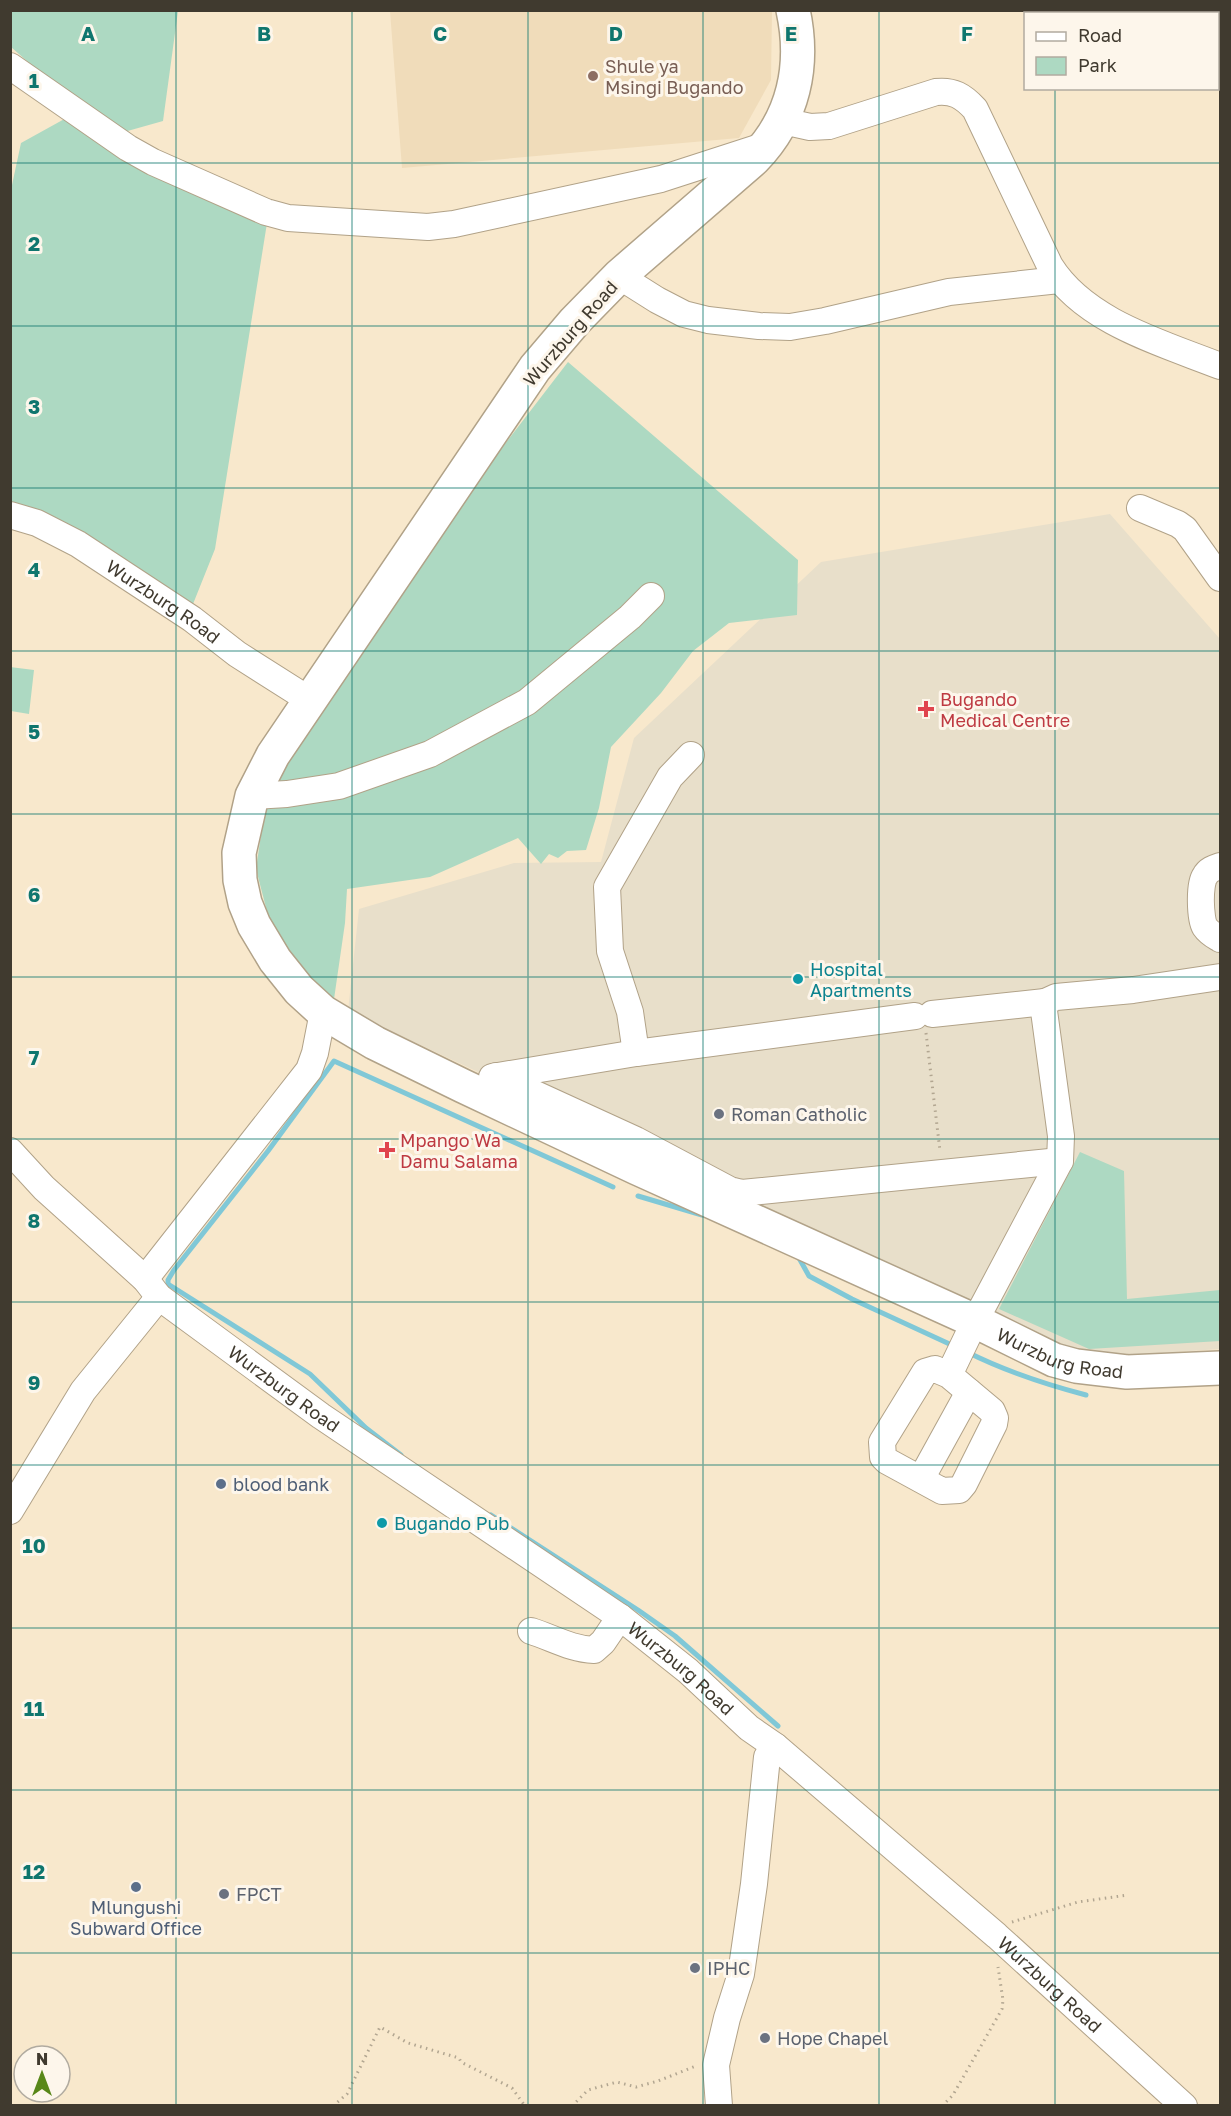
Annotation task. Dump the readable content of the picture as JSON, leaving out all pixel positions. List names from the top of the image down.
{
  "streets": {
    "main road": ["Wurzburg Road"]
  },
  "places": {
    "other": [
      "Shule ya Msingi Bugando",
      "Hospital Apartments",
      "Roman Catholic",
      "blood bank",
      "Bugando Pub",
      "Mlungushi Subward Office",
      "FPCT",
      "IPHC",
      "Hope Chapel"
    ],
    "health": ["Bugando Medical Centre", "Mpango Wa Damu Salama"]
  },
  "legend": ["Road", "Park"],
  "north": "top",
  "grid": {
    "columns": [
      "A",
      "B",
      "C",
      "D",
      "E",
      "F"
    ],
    "rows": [
      "1",
      "2",
      "3",
      "4",
      "5",
      "6",
      "7",
      "8",
      "9",
      "10",
      "11",
      "12"
    ]
  }
}
